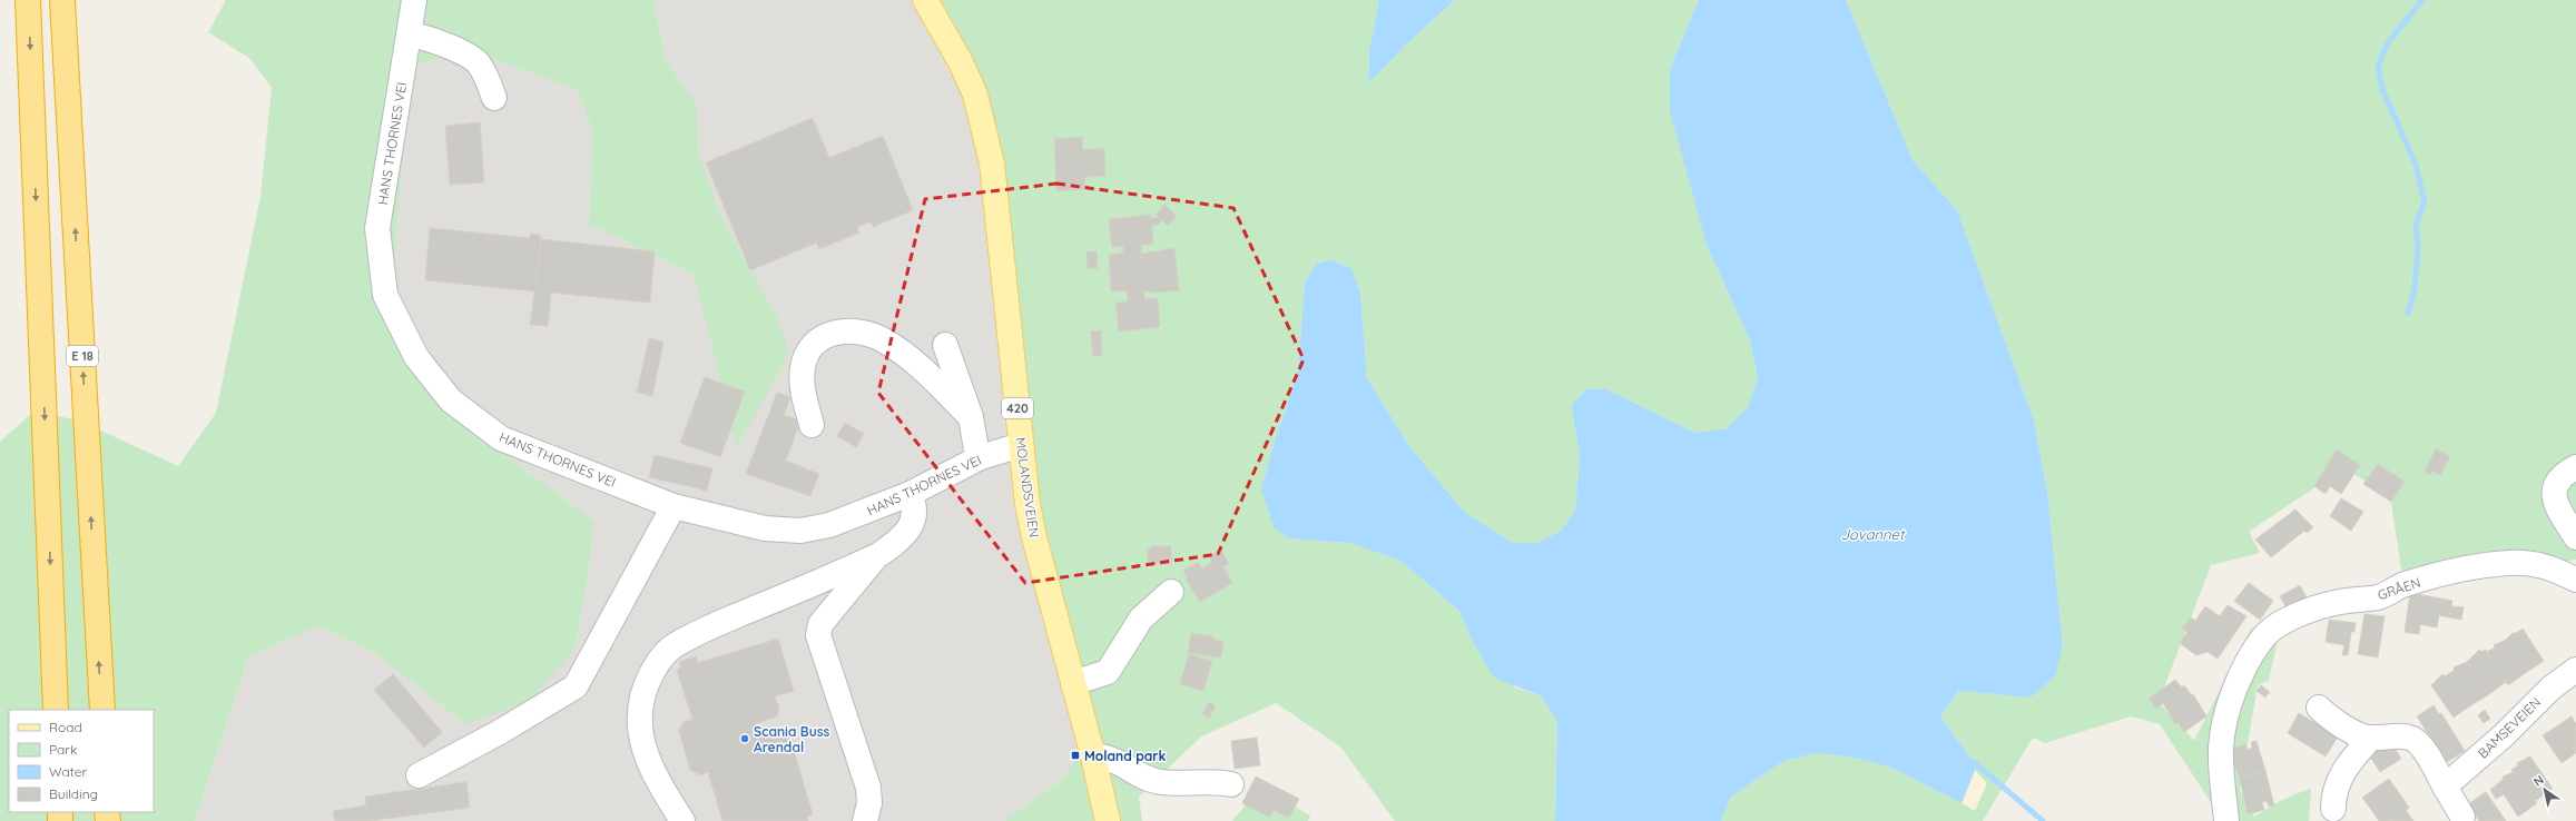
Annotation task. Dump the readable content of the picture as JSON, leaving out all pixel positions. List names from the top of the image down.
{
  "streets": {
    "highway": ["E 18"],
    "main road": ["420", "MOLANDSVEIEN"],
    "street": ["HANS THORNES VEI", "GRÅEN", "BAMSEVEIEN"]
  },
  "crossings": [
    ["HANS THORNES VEI", "MOLANDSVEIEN"]
  ],
  "water": ["Jovannet"],
  "places": {
    "other": ["Scania Buss Arendal"],
    "transit": ["Moland park"]
  },
  "legend": [
    "Road",
    "Park",
    "Water",
    "Building"
  ],
  "north": "top left"
}
